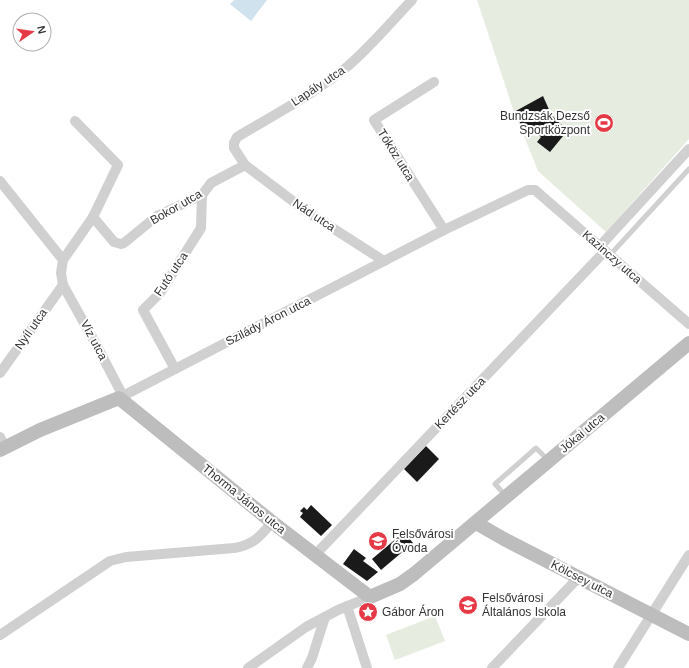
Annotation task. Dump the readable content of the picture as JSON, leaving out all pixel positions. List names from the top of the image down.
{
  "streets": {
    "street": [
      "Lapály utca",
      "Tóköz utca",
      "Bokor utca",
      "Nád utca",
      "Kazinczy utca",
      "Futó utca",
      "Szilády Áron utca",
      "Nyíl utca",
      "Víz utca",
      "Kertész utca",
      "Jókai utca",
      "Thorma János utca",
      "Kölcsey utca"
    ]
  },
  "crossings": [
    ["Lapály utca", "Bokor utca"],
    ["Lapály utca", "Nád utca"],
    ["Tóköz utca", "Szilády Áron utca"],
    ["Bokor utca", "Nád utca"],
    ["Bokor utca", "Futó utca"],
    ["Nád utca", "Szilády Áron utca"],
    ["Kazinczy utca", "Szilády Áron utca"],
    ["Kazinczy utca", "Kertész utca"],
    ["Futó utca", "Szilády Áron utca"],
    ["Szilády Áron utca", "Víz utca"],
    ["Szilády Áron utca", "Thorma János utca"],
    ["Nyíl utca", "Víz utca"],
    ["Víz utca", "Thorma János utca"],
    ["Kertész utca", "Thorma János utca"],
    ["Jókai utca", "Thorma János utca"],
    ["Jókai utca", "Kölcsey utca"]
  ],
  "places": {
    "sports": ["Bundzsák Dezső Sportközpont"],
    "school or university": ["Felsővárosi Óvoda", "Felsővárosi Általános Iskola"],
    "place": ["Gábor Áron"]
  },
  "north": "right"
}
